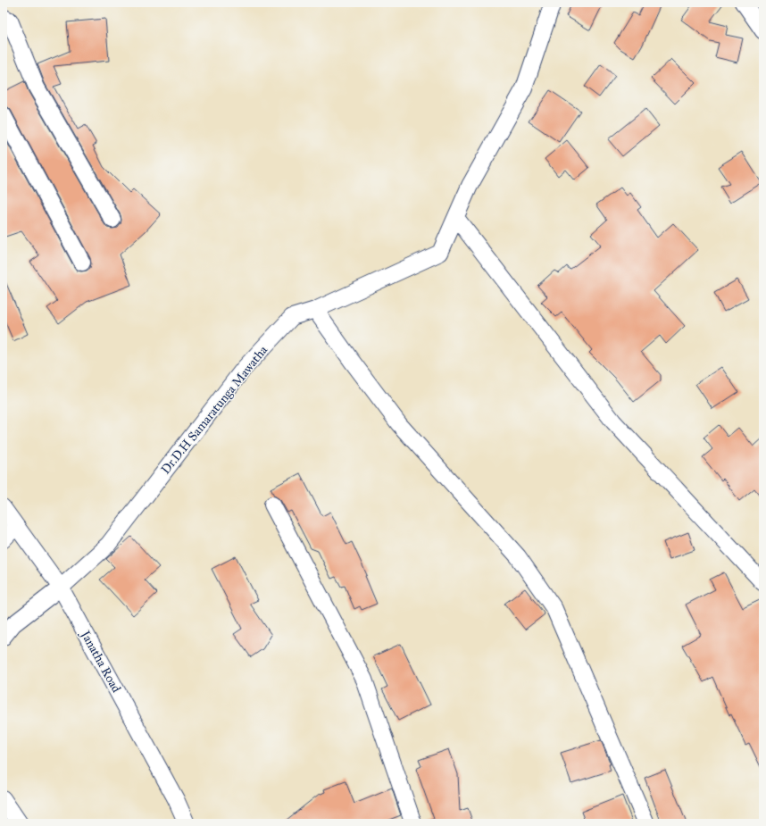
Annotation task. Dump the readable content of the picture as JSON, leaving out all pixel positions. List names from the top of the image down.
{
  "streets": {
    "street": ["Dr.D.H Samaratunga Mawatha", "Janatha Road"]
  },
  "crossings": [
    ["Dr.D.H Samaratunga Mawatha", "Janatha Road"]
  ]
}
